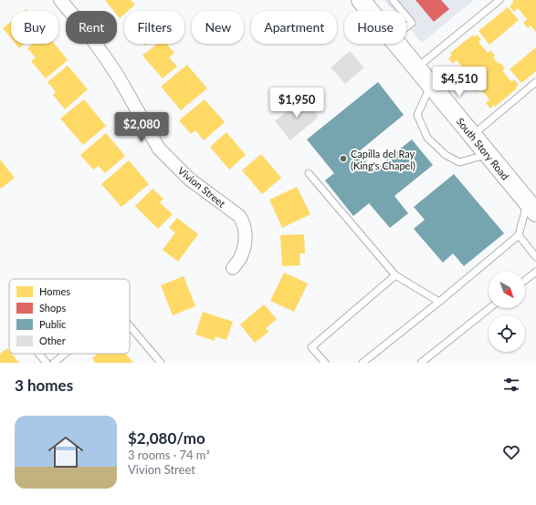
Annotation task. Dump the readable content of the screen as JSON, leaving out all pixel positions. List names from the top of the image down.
{
  "streets": {
    "main road": ["South Story Road"],
    "street": ["Vivion Street"]
  },
  "places": ["Capilla del Ray (King's Chapel)"],
  "legend": [
    "Homes",
    "Shops",
    "Public",
    "Other"
  ],
  "north": "bottom right",
  "page": {
    "chip": [
      "Buy",
      "Rent",
      "Filters",
      "New",
      "Apartment",
      "House"
    ],
    "price": ["$4,510", "$1,950", "$2,080"],
    "heading": "3 homes",
    "list": [
      {
        "name": "$2,080/mo",
        "note": "3 rooms · 74 m² · Vivion Street"
      }
    ]
  }
}
